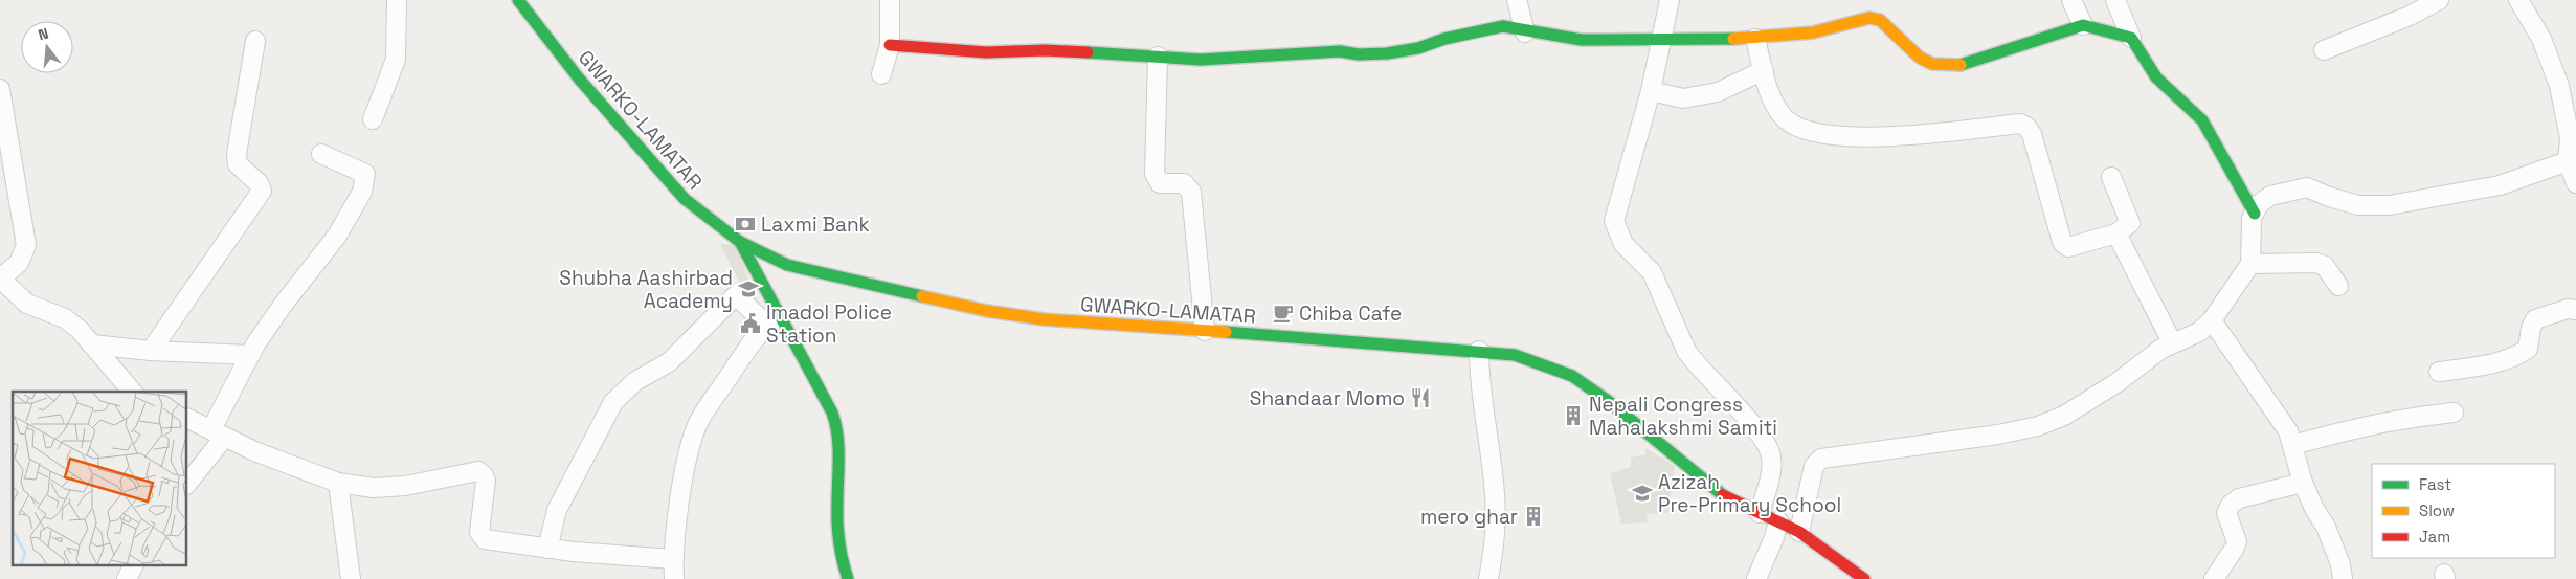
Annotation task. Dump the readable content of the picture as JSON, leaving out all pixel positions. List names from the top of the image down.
{
  "streets": {
    "street": ["GWARKO-LAMATAR"]
  },
  "places": {
    "bank": ["Laxmi Bank"],
    "school or university": ["Shubha Aashirbad Academy", "Azizah Pre-Primary School"],
    "cafe": ["Chiba Cafe"],
    "public building": ["Imadol Police Station"],
    "restaurant": ["Shandaar Momo"],
    "building": ["Nepali Congress Mahalakshmi Samiti", "mero ghar"]
  },
  "legend": ["Fast", "Slow", "Jam"],
  "north": "top"
}
